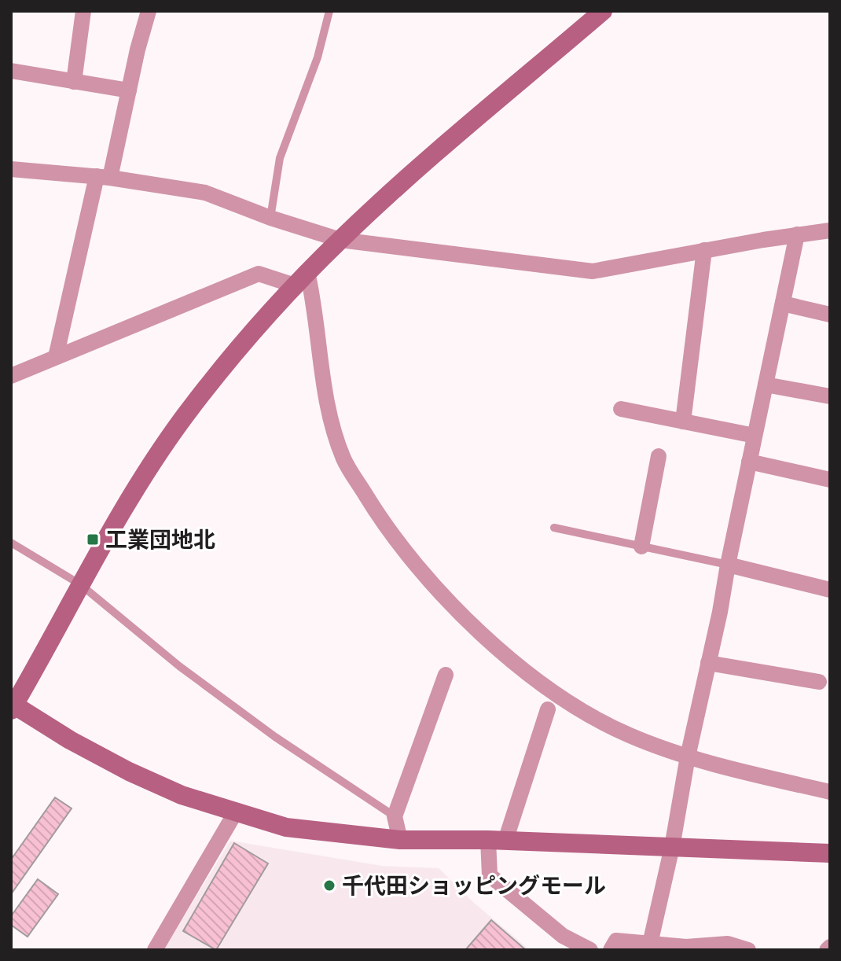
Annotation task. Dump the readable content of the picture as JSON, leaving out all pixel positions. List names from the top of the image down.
{
  "places": {
    "transit": ["工業団地北"],
    "other": ["千代田ショッピングモール"]
  }
}
